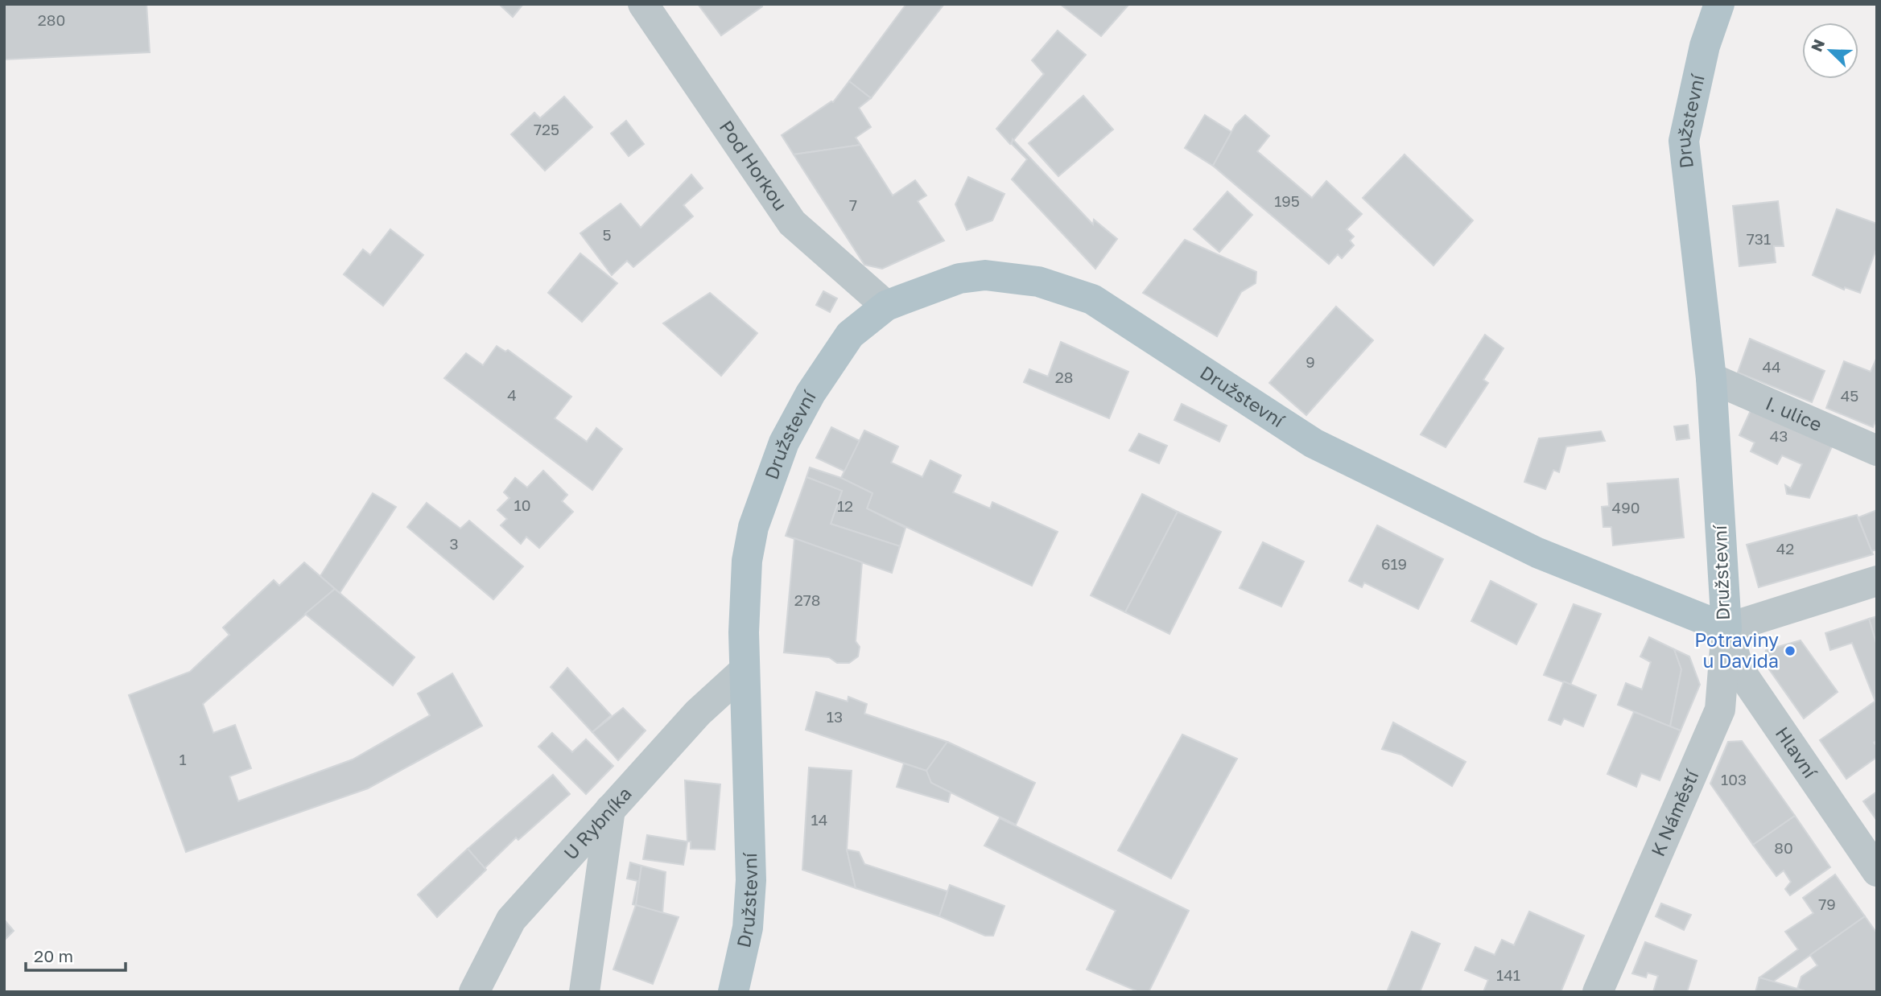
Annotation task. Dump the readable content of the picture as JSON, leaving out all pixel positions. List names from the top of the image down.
{
  "streets": {
    "main road": ["Družstevní"],
    "street": [
      "Pod Horkou",
      "I. ulice",
      "Hlavní",
      "K Náměstí",
      "U Rybníka"
    ]
  },
  "crossings": [
    ["Družstevní", "Pod Horkou"],
    ["Družstevní", "I. ulice"],
    ["Družstevní", "Hlavní"],
    ["Družstevní", "K Náměstí"],
    ["Družstevní", "U Rybníka"],
    ["Hlavní", "K Náměstí"]
  ],
  "places": ["Potraviny u Davida"],
  "house_numbers": [
    "280",
    "725",
    "195",
    "7",
    "5",
    "731",
    "9",
    "44",
    "28",
    "4",
    "45",
    "43",
    "10",
    "12",
    "490",
    "3",
    "42",
    "619",
    "278",
    "13",
    "1",
    "103",
    "14",
    "80",
    "79",
    "141"
  ],
  "scale_bar": "20 m",
  "north": "top left"
}
